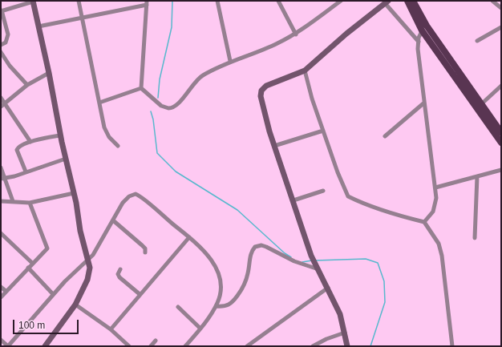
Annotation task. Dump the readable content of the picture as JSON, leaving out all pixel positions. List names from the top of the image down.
{
  "scale_bar": "100 m"
}
